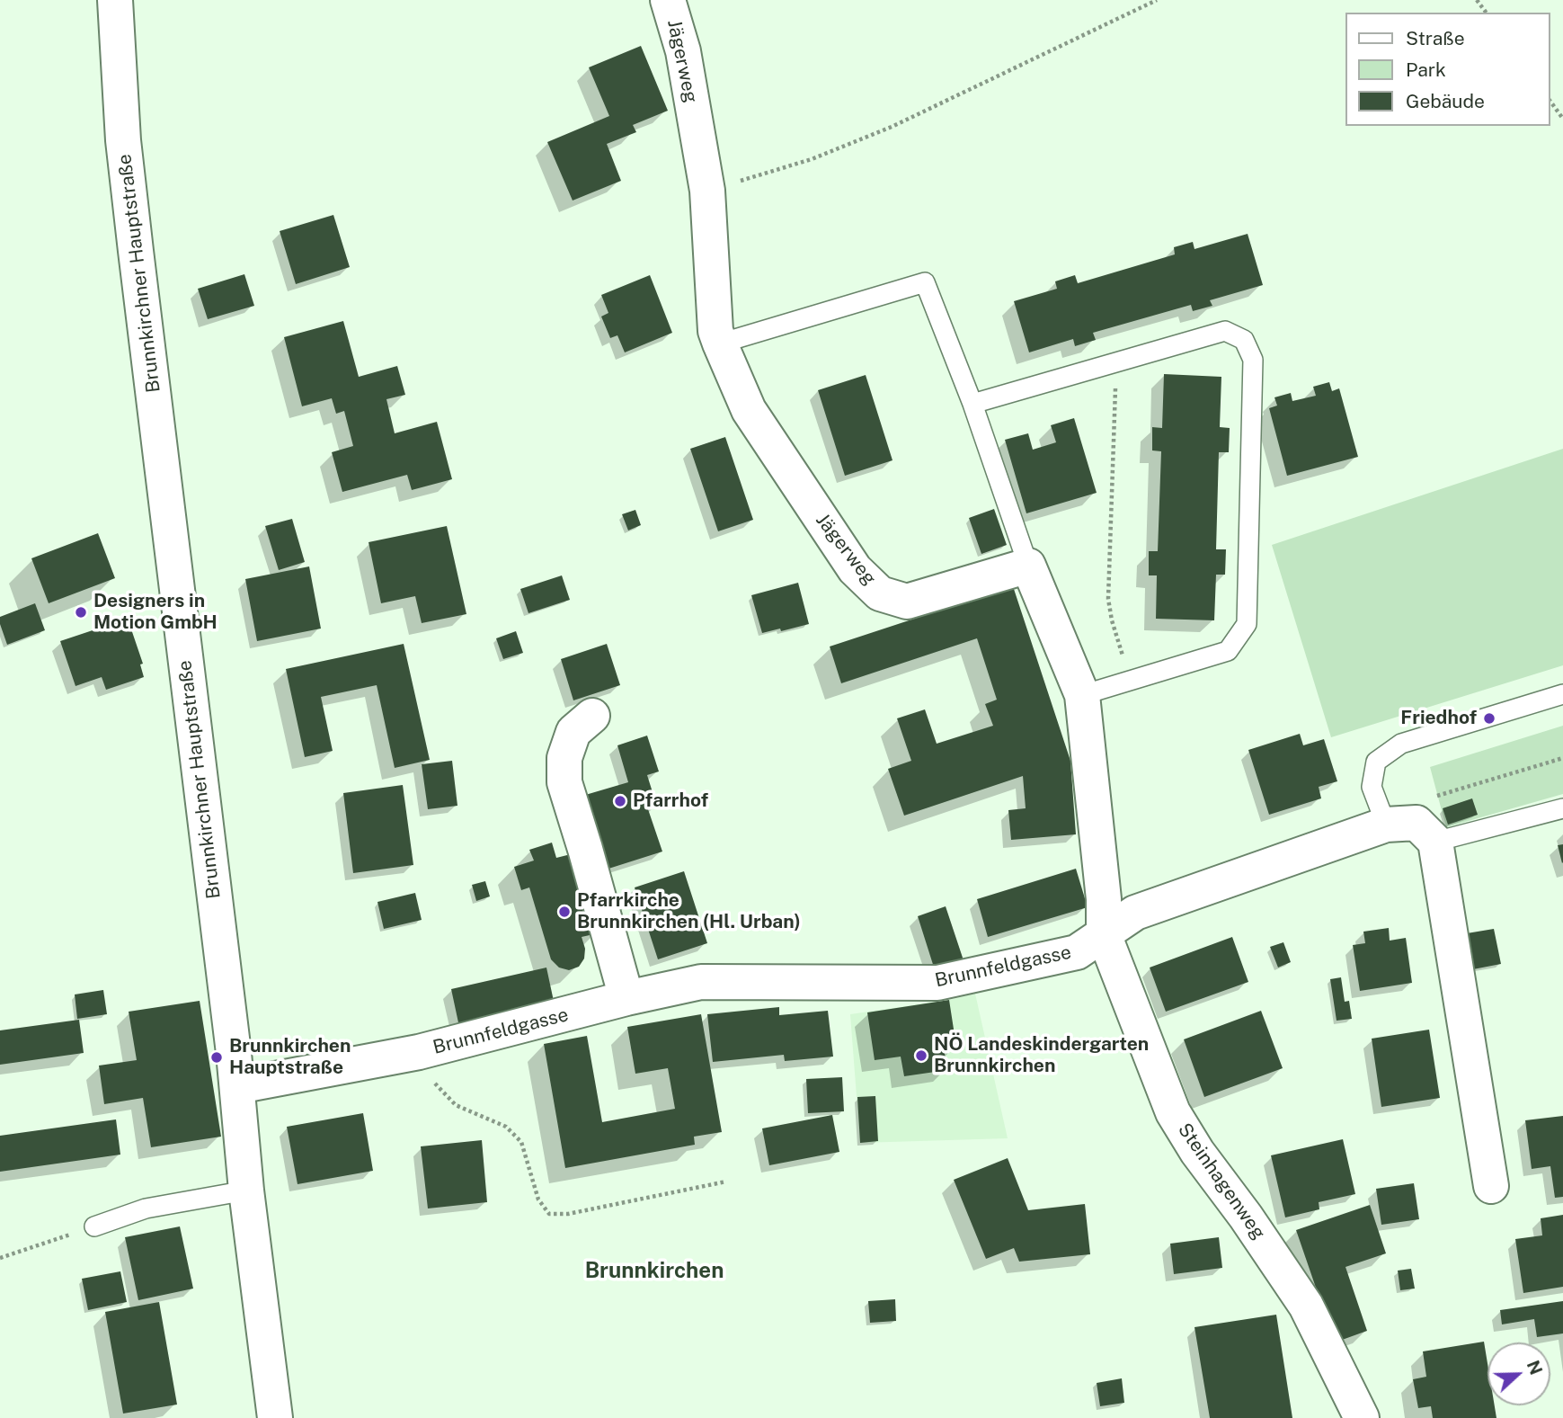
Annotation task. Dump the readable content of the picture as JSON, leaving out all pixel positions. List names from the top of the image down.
{
  "streets": {
    "street": [
      "Jägerweg",
      "Brunnkirchner Hauptstraße",
      "Brunnfeldgasse",
      "Steinhagenweg"
    ]
  },
  "crossings": [
    ["Brunnkirchner Hauptstraße", "Brunnfeldgasse"],
    ["Brunnfeldgasse", "Steinhagenweg"]
  ],
  "districts": ["Brunnkirchen"],
  "places": [
    "Designers in Motion GmbH",
    "Friedhof",
    "Pfarrhof",
    "Pfarrkirche Brunnkirchen (Hl. Urban)",
    "NÖ Landeskindergarten Brunnkirchen",
    "Brunnkirchen Hauptstraße"
  ],
  "legend": ["Straße", "Park", "Gebäude"],
  "north": "right"
}
